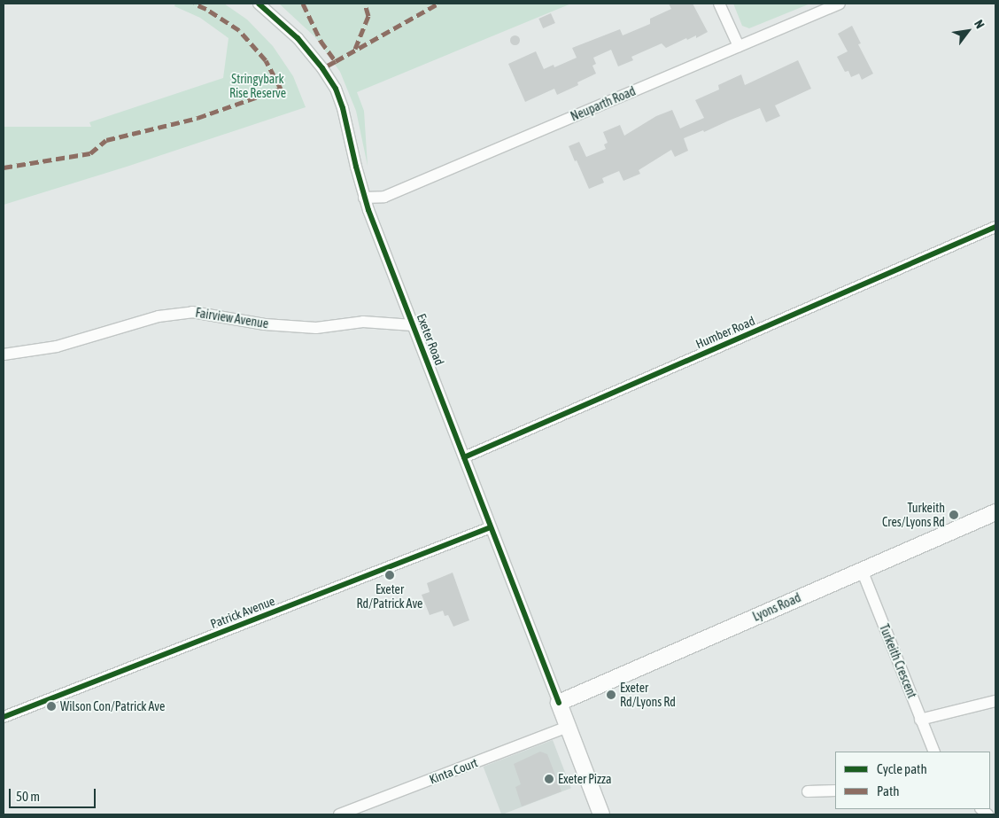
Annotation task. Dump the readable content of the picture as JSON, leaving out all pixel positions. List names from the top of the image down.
{
  "streets": {
    "main road": ["Exeter Road", "Lyons Road"],
    "street": [
      "Neuparth Road",
      "Fairview Avenue",
      "Humber Road",
      "Patrick Avenue",
      "Turkeith Crescent",
      "Kinta Court"
    ]
  },
  "crossings": [
    ["Neuparth Road", "Exeter Road"],
    ["Fairview Avenue", "Exeter Road"],
    ["Humber Road", "Exeter Road"],
    ["Exeter Road", "Lyons Road"],
    ["Exeter Road", "Patrick Avenue"],
    ["Exeter Road", "Kinta Court"],
    ["Lyons Road", "Turkeith Crescent"]
  ],
  "parks": ["Stringybark Rise Reserve"],
  "places": [
    "Turkeith Cres/Lyons Rd",
    "Exeter Rd/Patrick Ave",
    "Exeter Rd/Lyons Rd",
    "Wilson Con/Patrick Ave",
    "Exeter Pizza"
  ],
  "legend": ["Cycle path", "Path"],
  "scale_bar": "50 m",
  "north": "top right"
}
